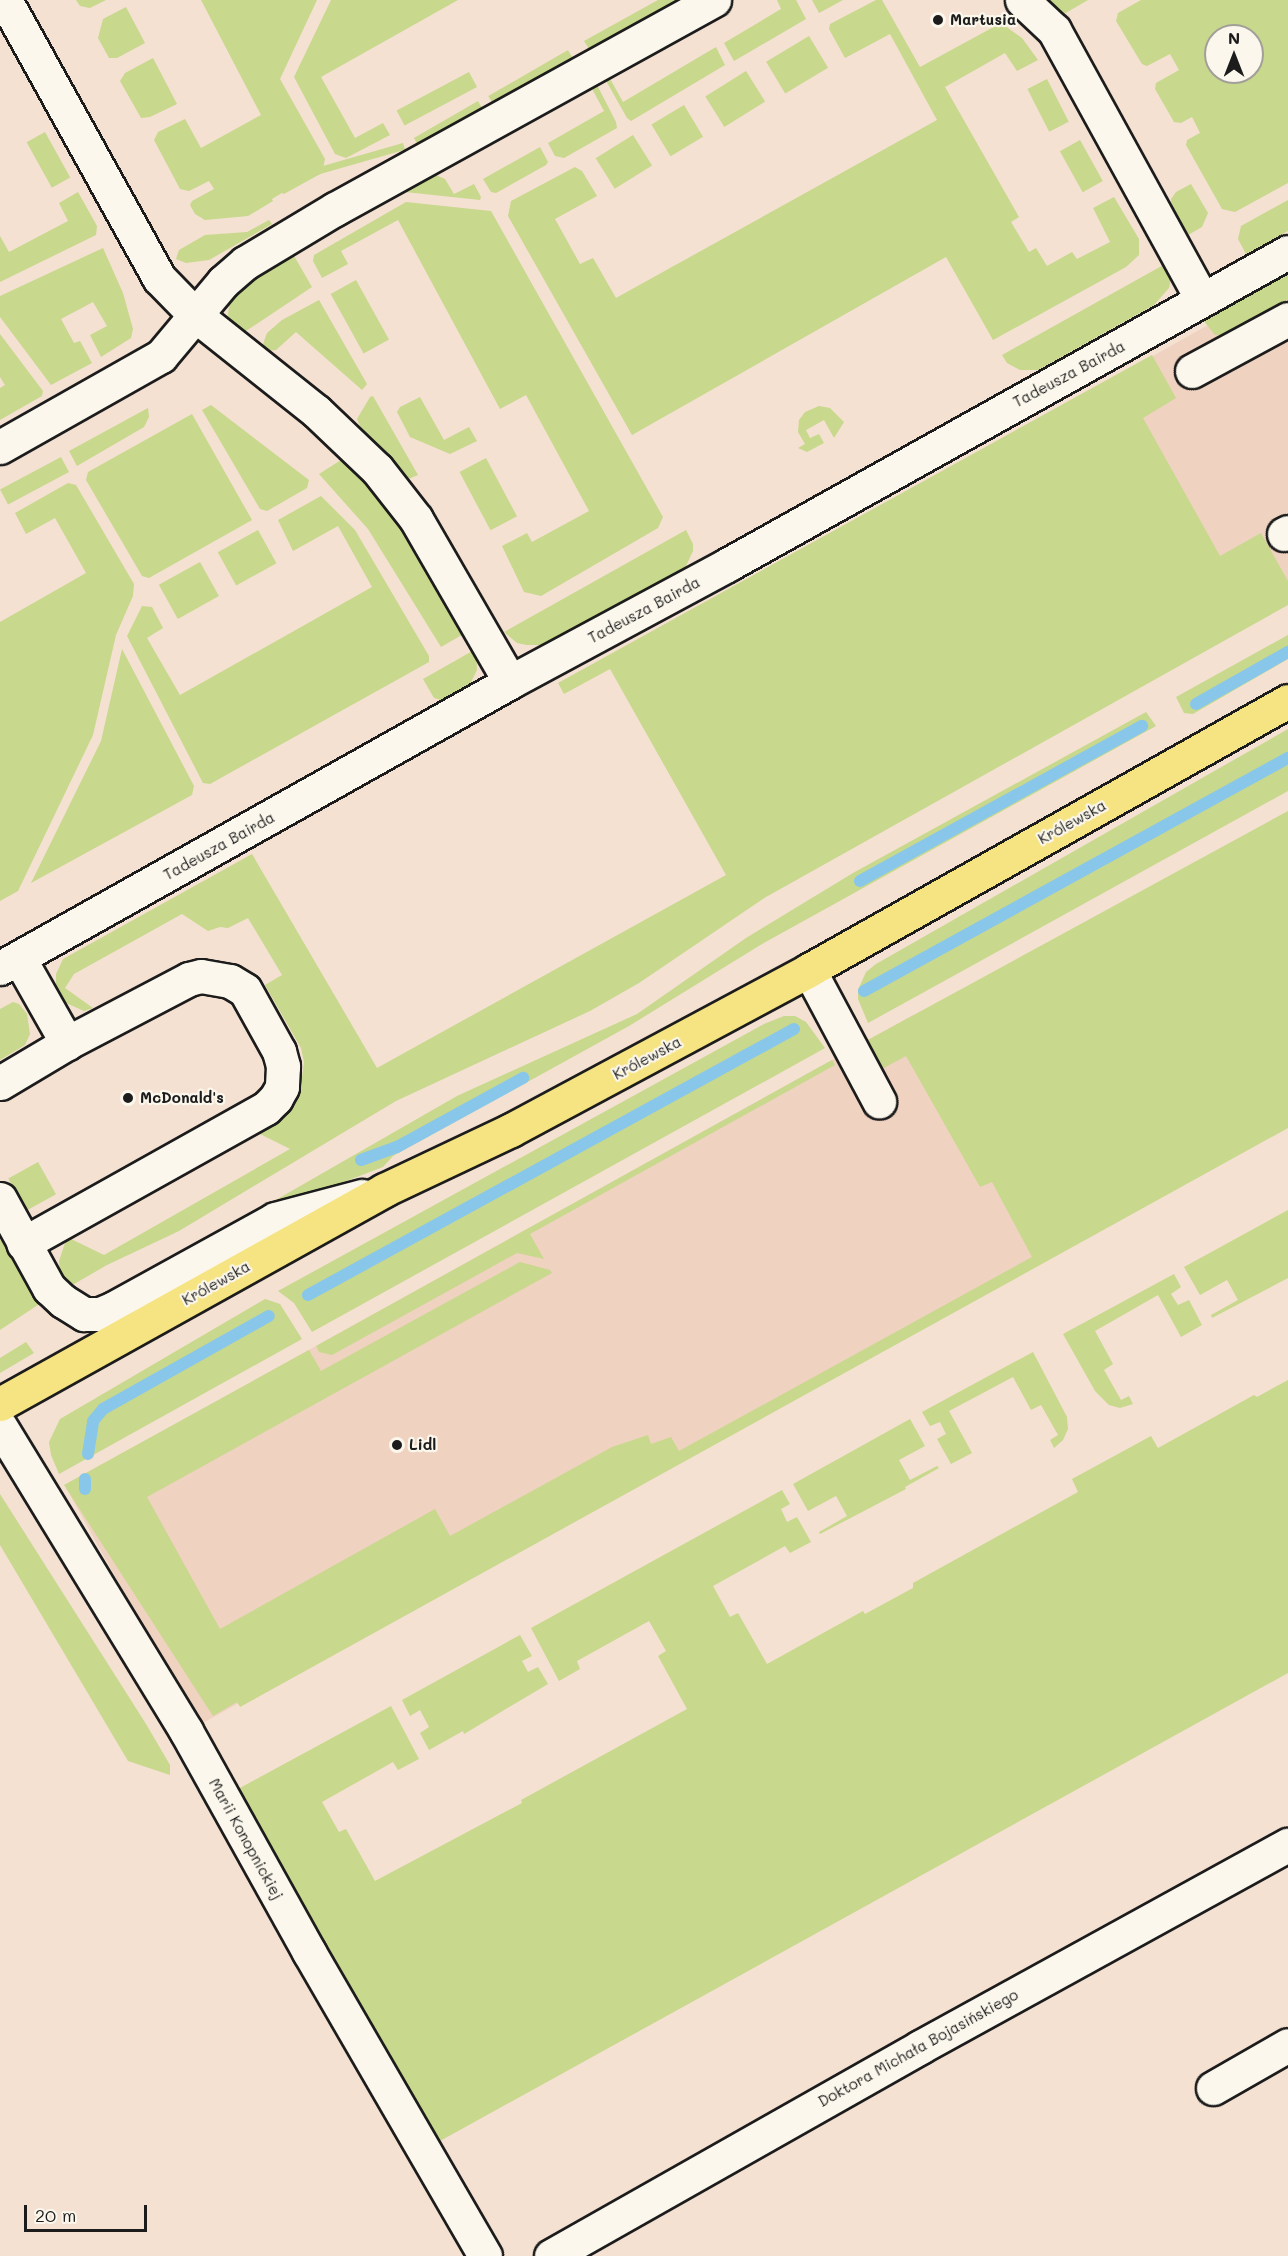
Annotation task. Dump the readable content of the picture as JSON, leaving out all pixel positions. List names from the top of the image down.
{
  "streets": {
    "main road": ["Królewska"],
    "street": ["Tadeusza Bairda", "Marii Konopnickiej", "Doktora Michała Bojasińskiego"]
  },
  "places": ["Martusia", "McDonald's", "Lidl"],
  "scale_bar": "20 m",
  "north": "top"
}
